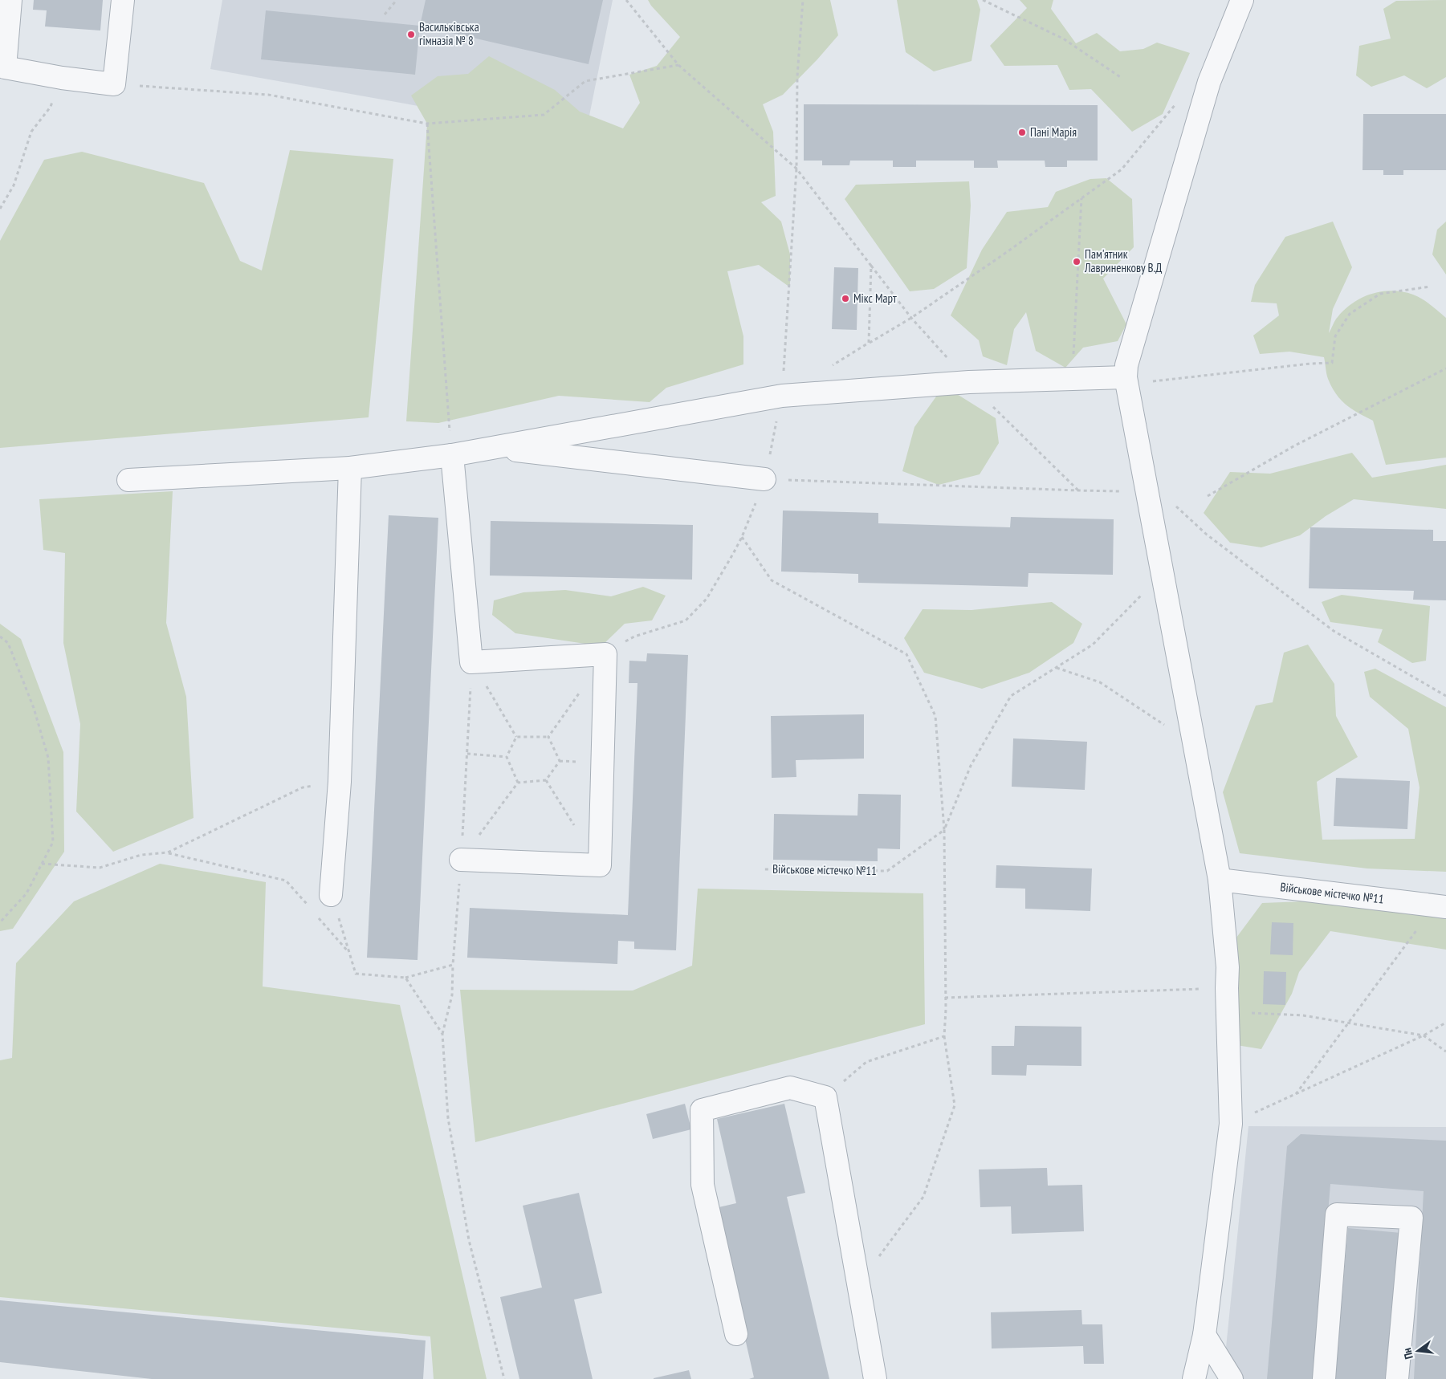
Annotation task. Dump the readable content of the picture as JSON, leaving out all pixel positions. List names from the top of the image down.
{
  "streets": {
    "street": ["Військове містечко №11"]
  },
  "places": [
    "Васильківська гімназія № 8",
    "Панi Марiя",
    "Пам'ятник Лавриненкову В.Д",
    "Мікс Март"
  ],
  "north": "left"
}
